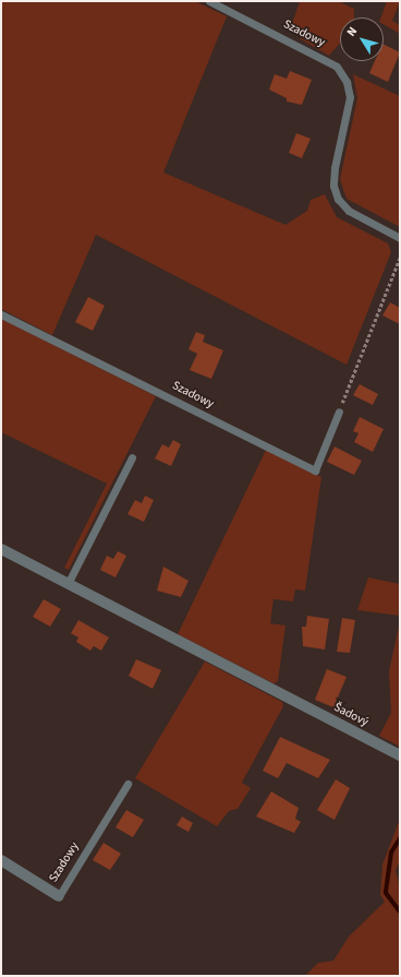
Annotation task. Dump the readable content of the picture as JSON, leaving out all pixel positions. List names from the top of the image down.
{
  "streets": {
    "street": ["Szadowy", "Šadový"]
  },
  "north": "top left"
}
